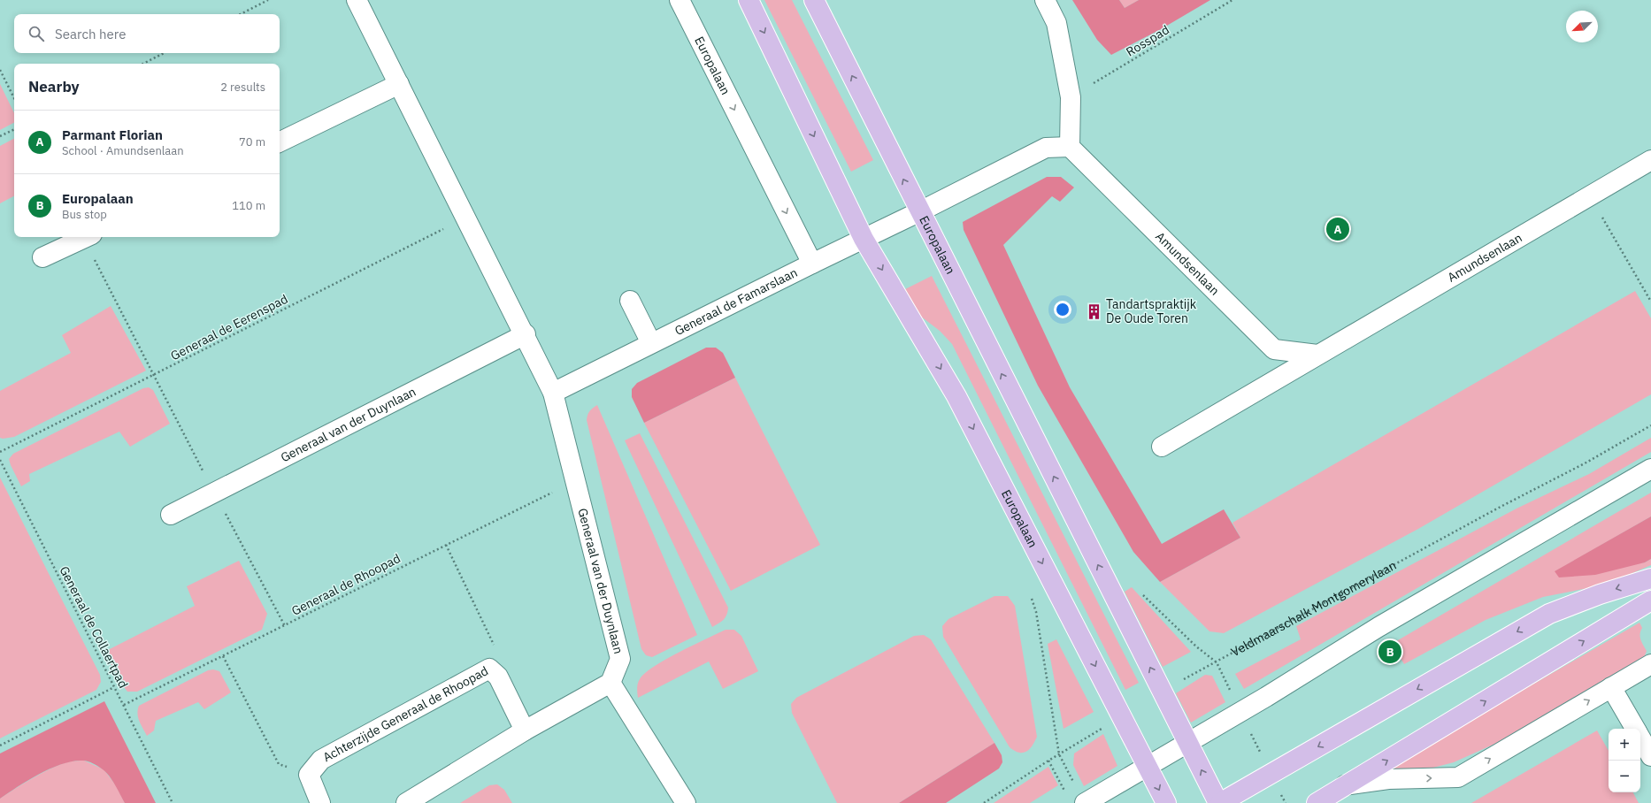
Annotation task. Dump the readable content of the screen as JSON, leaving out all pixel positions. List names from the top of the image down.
{
  "streets": {
    "main road": ["Europalaan"],
    "street": [
      "Amundsenlaan",
      "Generaal de Famarslaan",
      "Generaal van der Duynlaan",
      "Achterzijde Generaal de Rhoopad"
    ],
    "path": [
      "Rosspad",
      "Generaal de Eerenspad",
      "Generaal de Rhoopad",
      "Veldmaarschalk Montgomerylaan",
      "Generaal de Collaertpad"
    ]
  },
  "crossings": [
    ["Europalaan", "Generaal de Famarslaan"],
    ["Europalaan", "Veldmaarschalk Montgomerylaan"],
    ["Generaal de Famarslaan", "Generaal van der Duynlaan"],
    ["Generaal de Eerenspad", "Generaal van der Duynlaan"],
    ["Generaal van der Duynlaan", "Generaal de Rhoopad"],
    ["Generaal de Rhoopad", "Generaal de Collaertpad"]
  ],
  "places": {
    "building": ["Tandartspraktijk De Oude Toren"]
  },
  "north": "bottom left",
  "page": {
    "search": "Search here",
    "heading": ["Nearby", "2 results"],
    "list": [
      {
        "mark": "A",
        "name": "Parmant Florian",
        "note": "School · Amundsenlaan",
        "value": "70 m"
      },
      {
        "mark": "B",
        "name": "Europalaan",
        "note": "Bus stop",
        "value": "110 m"
      }
    ],
    "pins": ["A", "B"],
    "map_buttons": ["+", "−"]
  }
}
